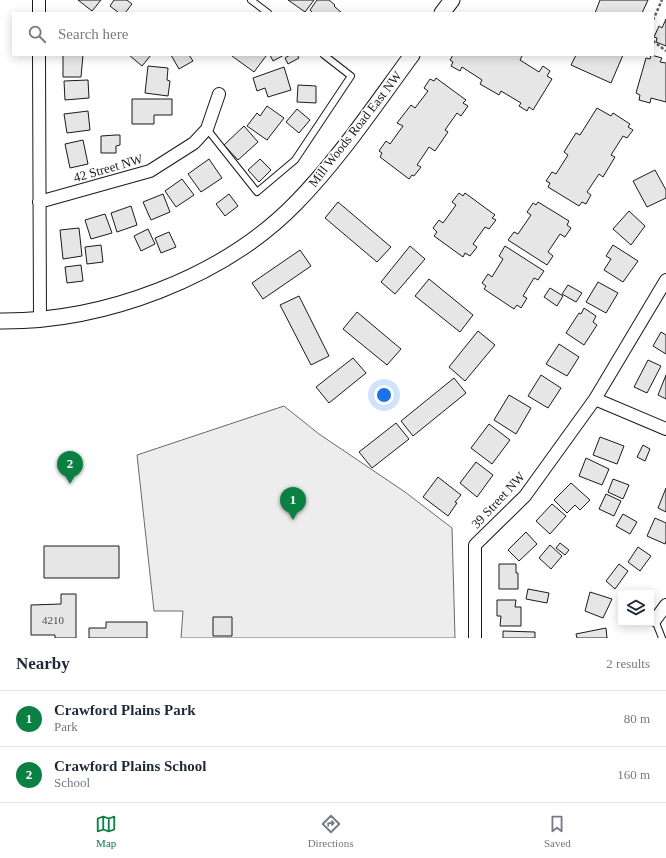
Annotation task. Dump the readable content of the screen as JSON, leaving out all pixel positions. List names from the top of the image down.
{
  "streets": {
    "street": ["Mill Woods Road East NW", "42 Street NW", "39 Street NW"]
  },
  "house_numbers": ["4210"],
  "page": {
    "search": "Search here",
    "pins": ["2", "1"],
    "heading": ["Nearby", "2 results"],
    "list": [
      {
        "mark": "1",
        "name": "Crawford Plains Park",
        "note": "Park",
        "value": "80 m"
      },
      {
        "mark": "2",
        "name": "Crawford Plains School",
        "note": "School",
        "value": "160 m"
      }
    ],
    "nav": ["Map", "Directions", "Saved"]
  }
}
